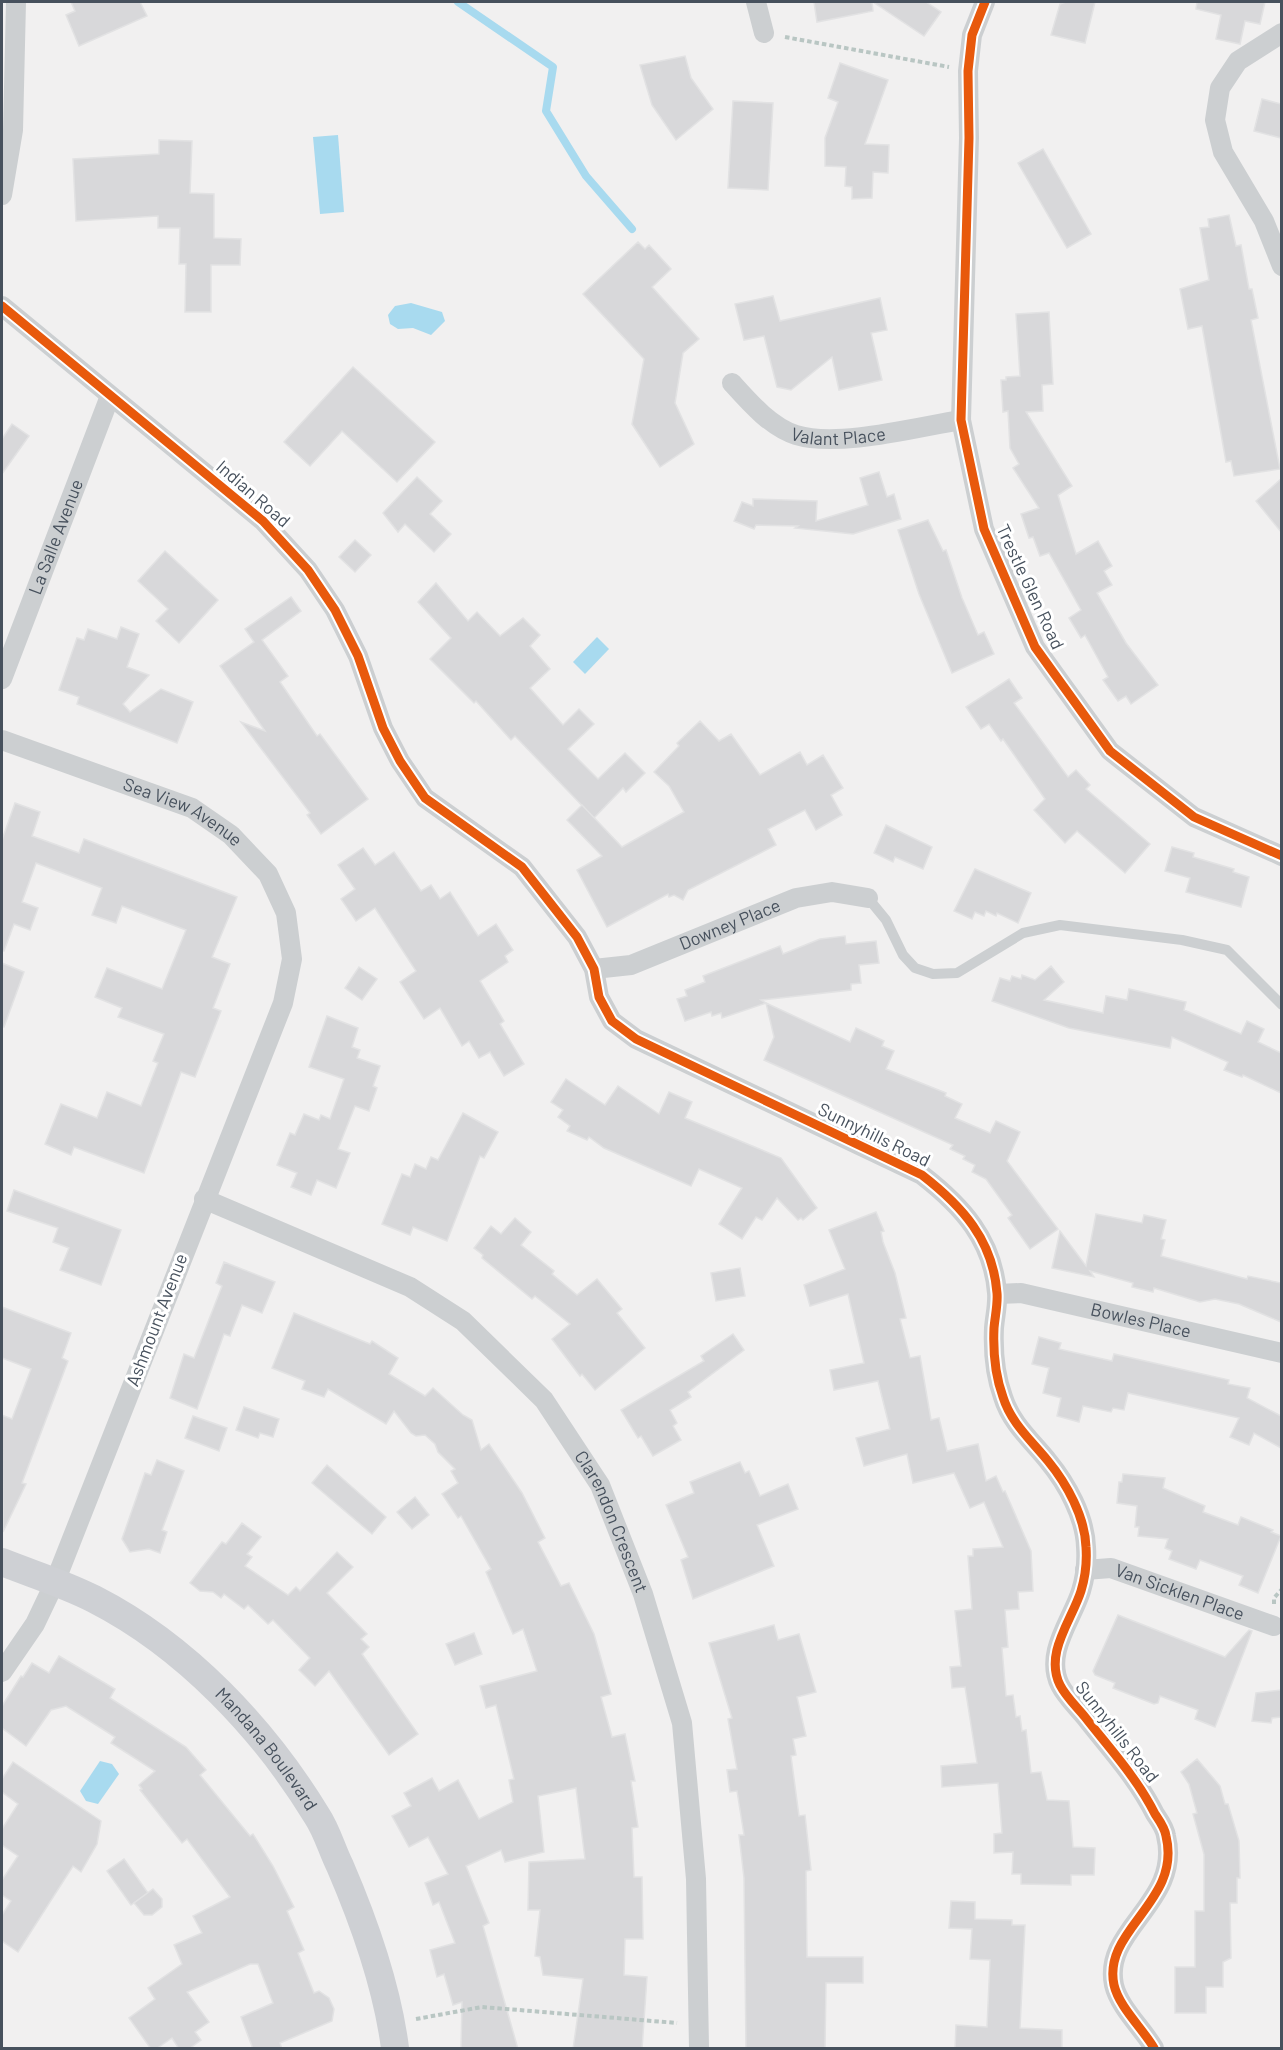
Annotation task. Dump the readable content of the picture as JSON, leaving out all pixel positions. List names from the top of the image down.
{
  "streets": {
    "street": [
      "Valant Place",
      "Indian Road",
      "La Salle Avenue",
      "Trestle Glen Road",
      "Sea View Avenue",
      "Downey Place",
      "Sunnyhills Road",
      "Ashmount Avenue",
      "Bowles Place",
      "Clarendon Crescent",
      "Van Sicklen Place",
      "Mandana Boulevard"
    ]
  },
  "crossings": [
    ["Valant Place", "Trestle Glen Road"],
    ["Indian Road", "La Salle Avenue"],
    ["Indian Road", "Sunnyhills Road"],
    ["Sea View Avenue", "Ashmount Avenue"],
    ["Downey Place", "Sunnyhills Road"],
    ["Sunnyhills Road", "Bowles Place"],
    ["Sunnyhills Road", "Van Sicklen Place"],
    ["Ashmount Avenue", "Clarendon Crescent"],
    ["Ashmount Avenue", "Mandana Boulevard"]
  ]
}
